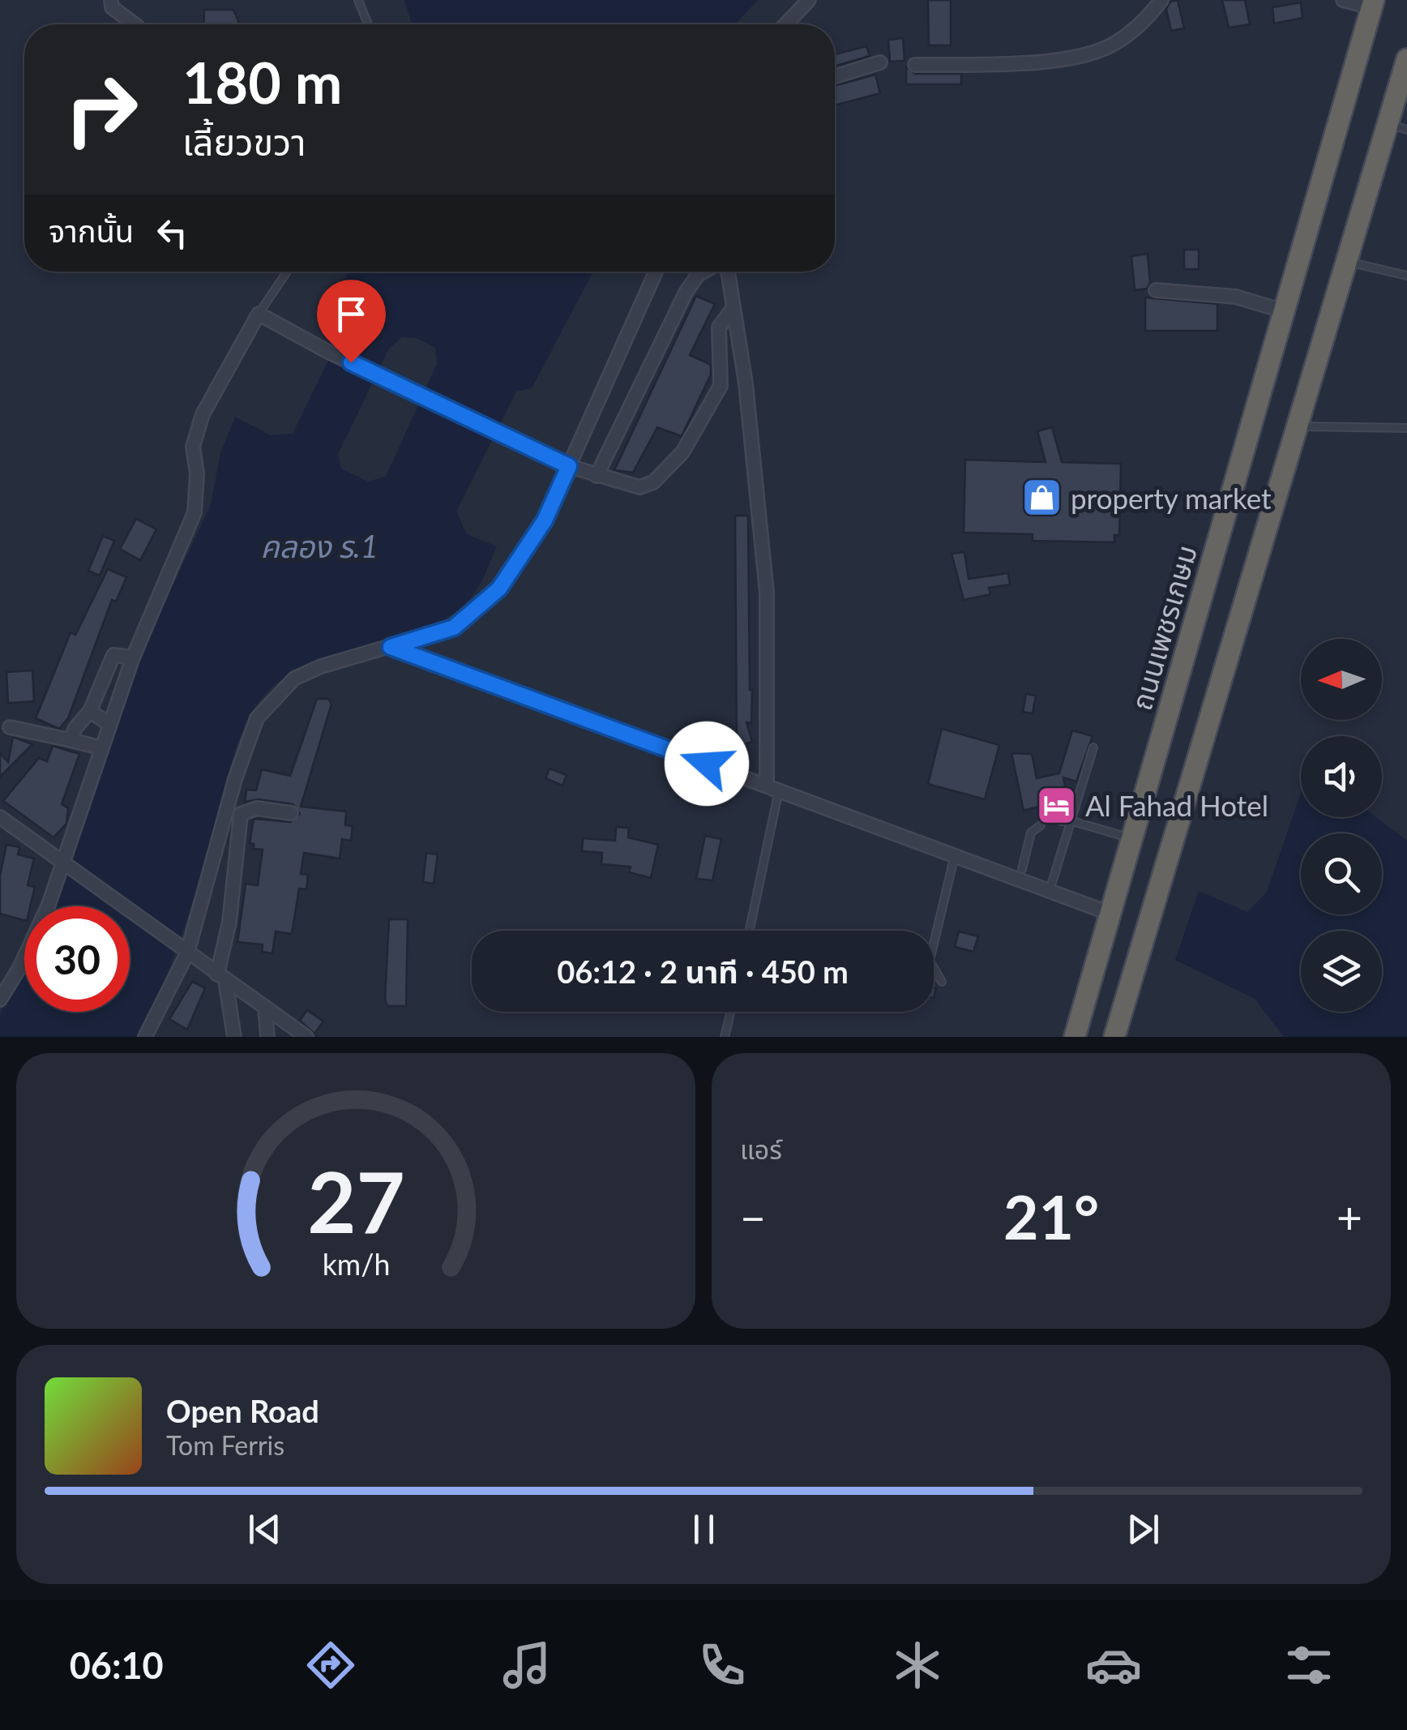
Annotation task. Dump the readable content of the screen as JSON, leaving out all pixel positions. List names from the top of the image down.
{
  "streets": {
    "highway": ["ถนนเพชรเกษม"]
  },
  "water": ["คลอง ร.1"],
  "places": {
    "shop": ["property market"],
    "hotel": ["Al Fahad Hotel"]
  },
  "north": "left",
  "page": {
    "turn": ["180 m", "เลี้ยวขวา"],
    "then": "จากนั้น",
    "limit": "30",
    "trip": "06:12 · 2 นาที · 450 m",
    "tile": "แอร์",
    "heat": ["−", "21°", "+"],
    "song": ["Open Road", "Tom Ferris"],
    "tabs": "06:10",
    "gauge": ["27", "km/h"]
  }
}
